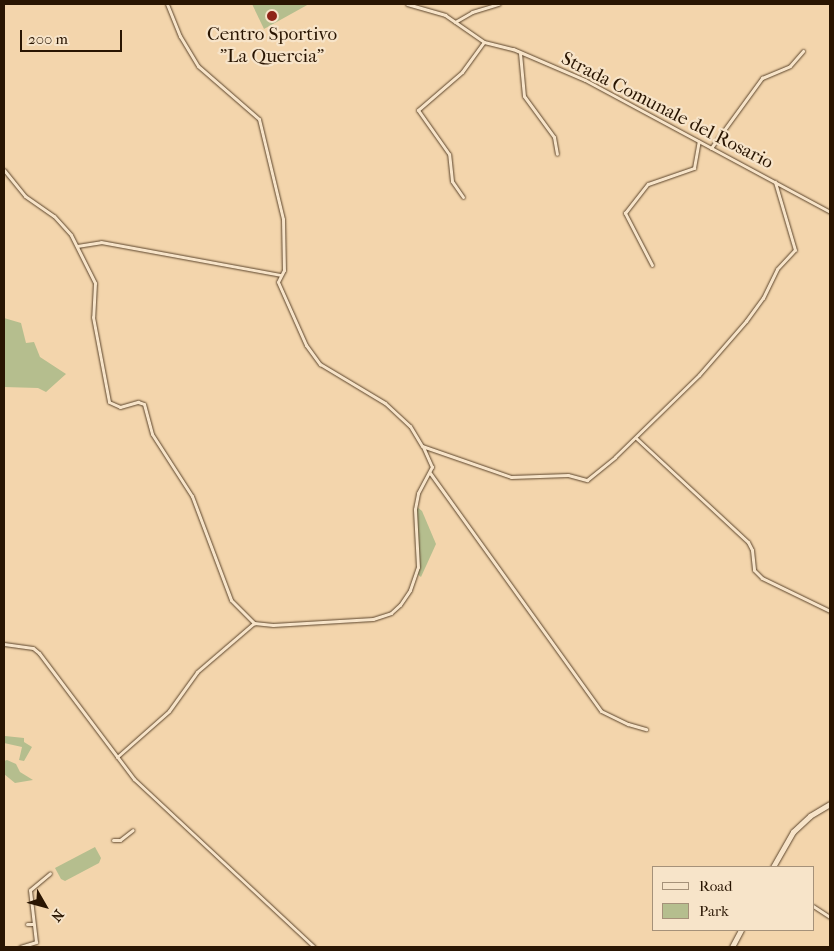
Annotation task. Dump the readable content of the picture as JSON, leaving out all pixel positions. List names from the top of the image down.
{
  "streets": {
    "street": ["Strada Comunale del Rosario"]
  },
  "places": ["Centro Sportivo \"La Quercia\""],
  "legend": ["Road", "Park"],
  "scale_bar": "200 m",
  "north": "bottom right"
}
